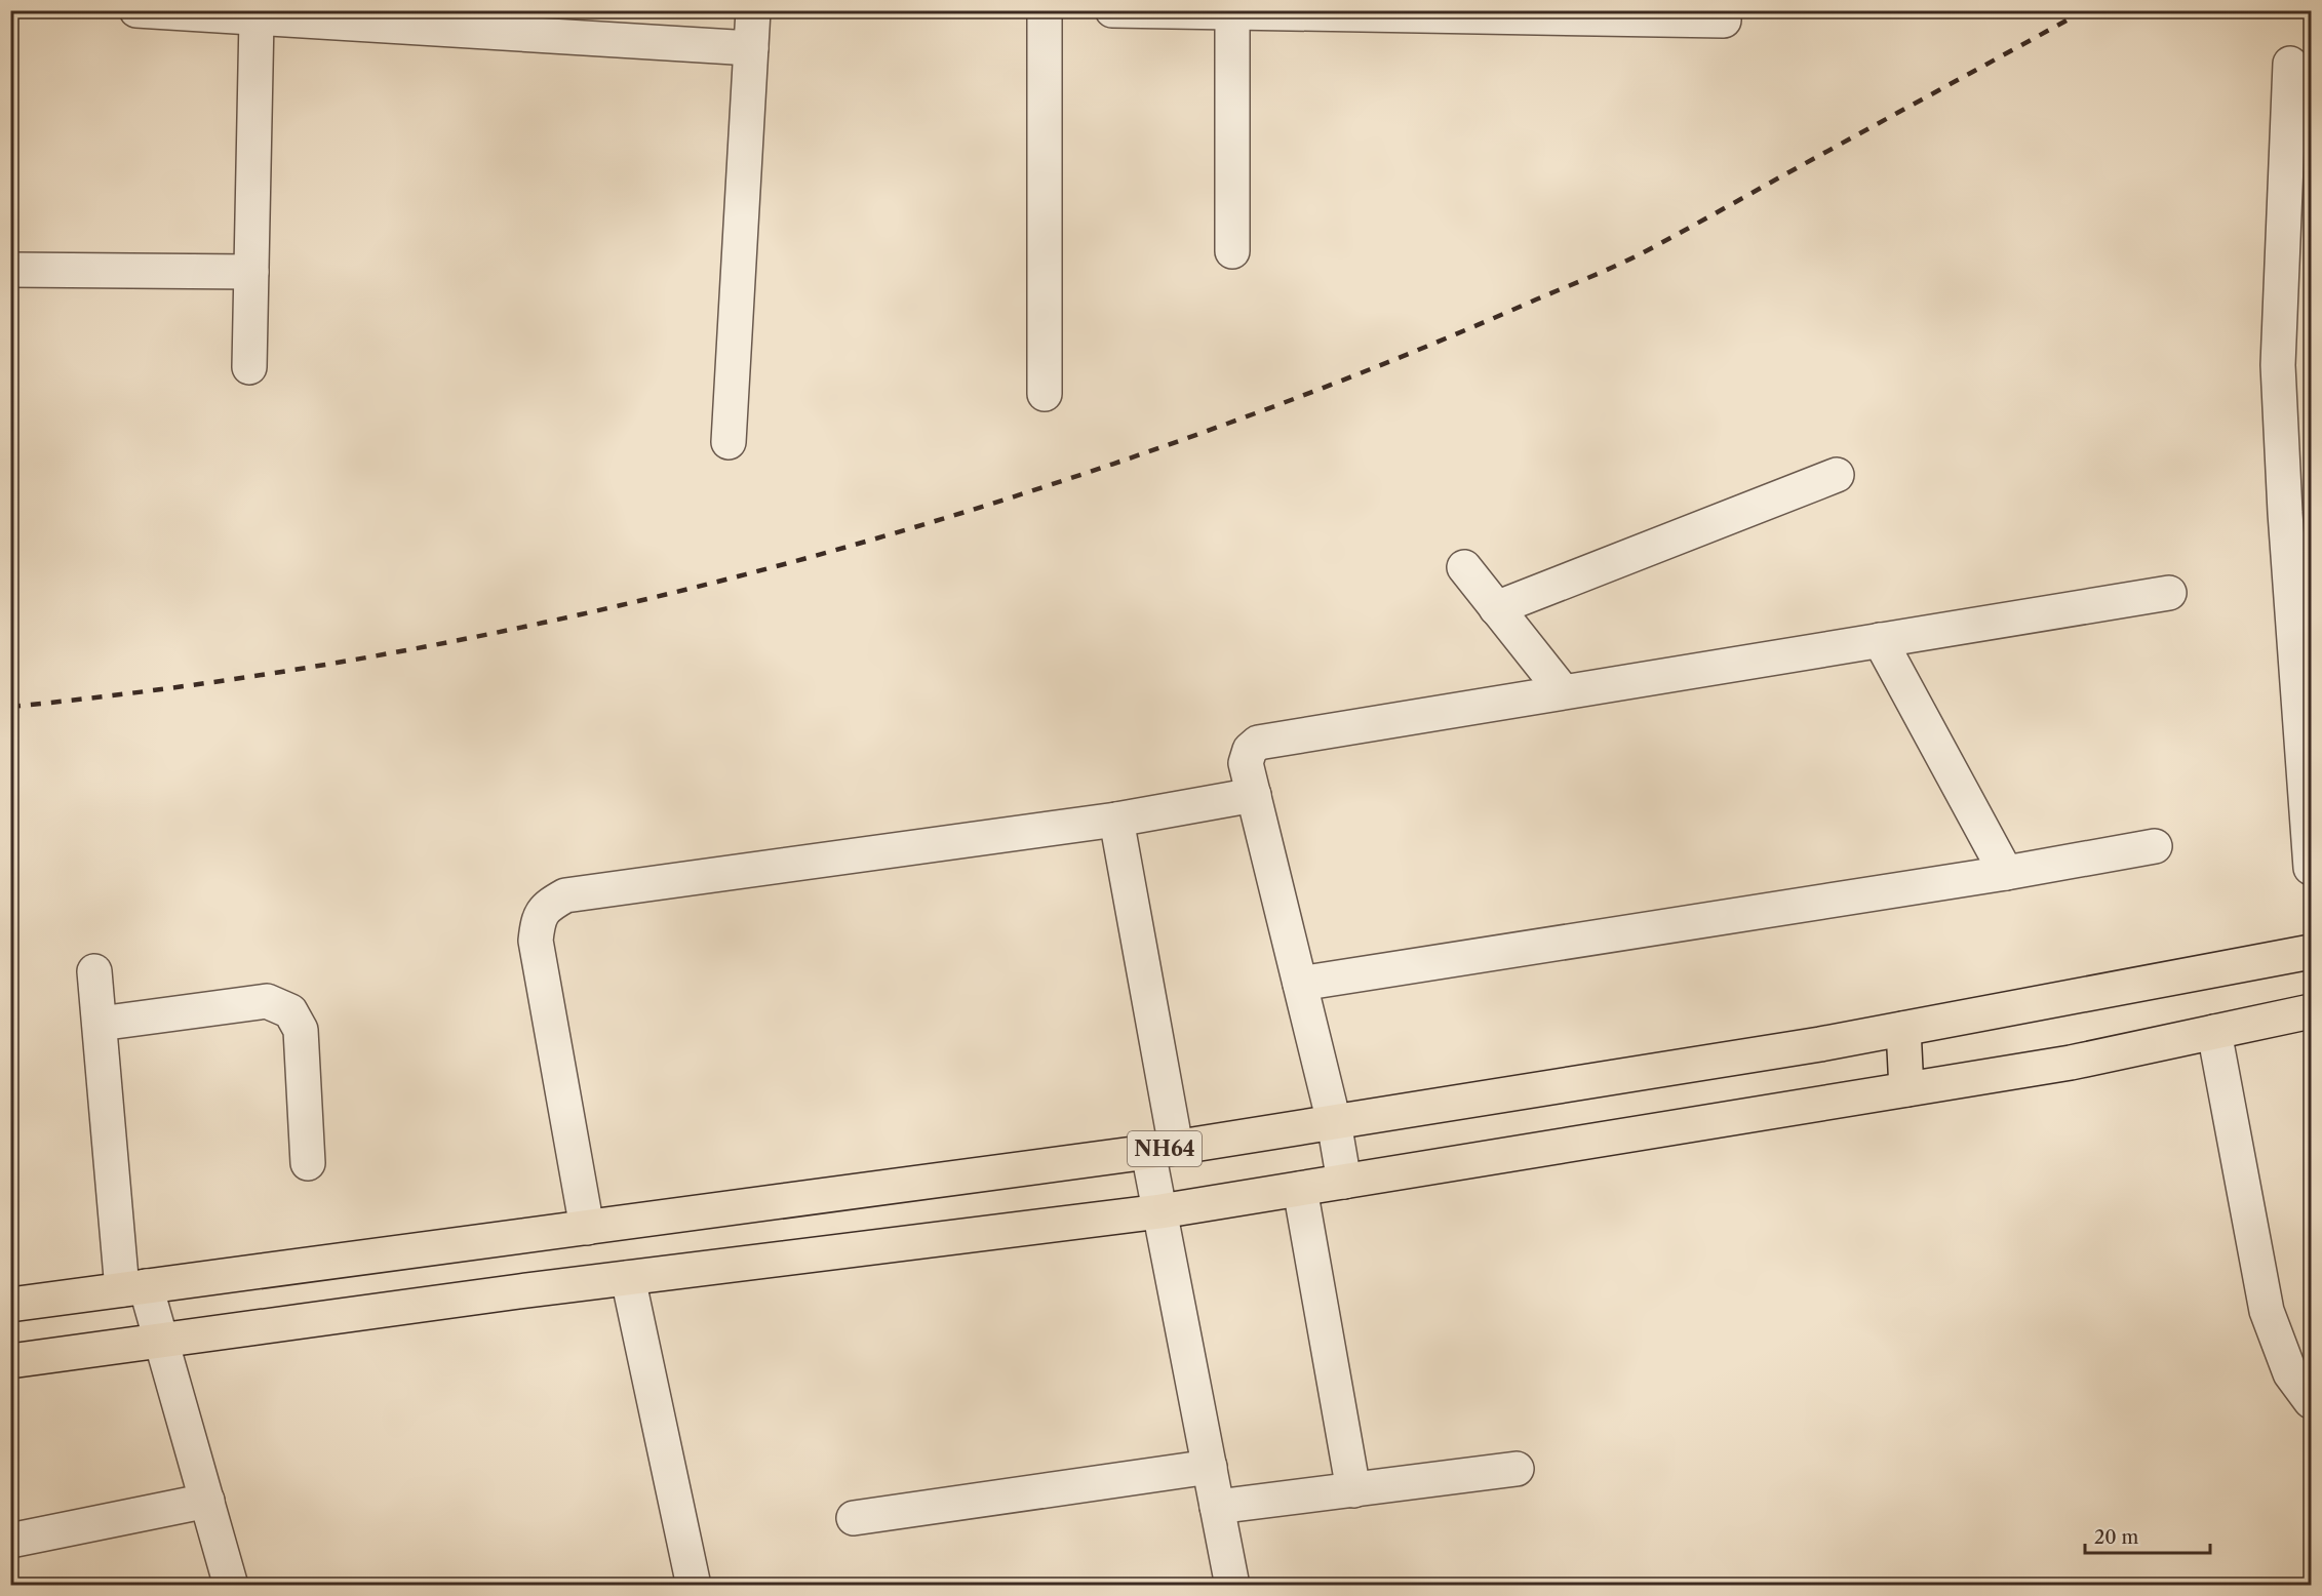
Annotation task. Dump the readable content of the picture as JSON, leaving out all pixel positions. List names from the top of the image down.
{
  "streets": {
    "highway": ["NH64"]
  },
  "scale_bar": "20 m"
}
